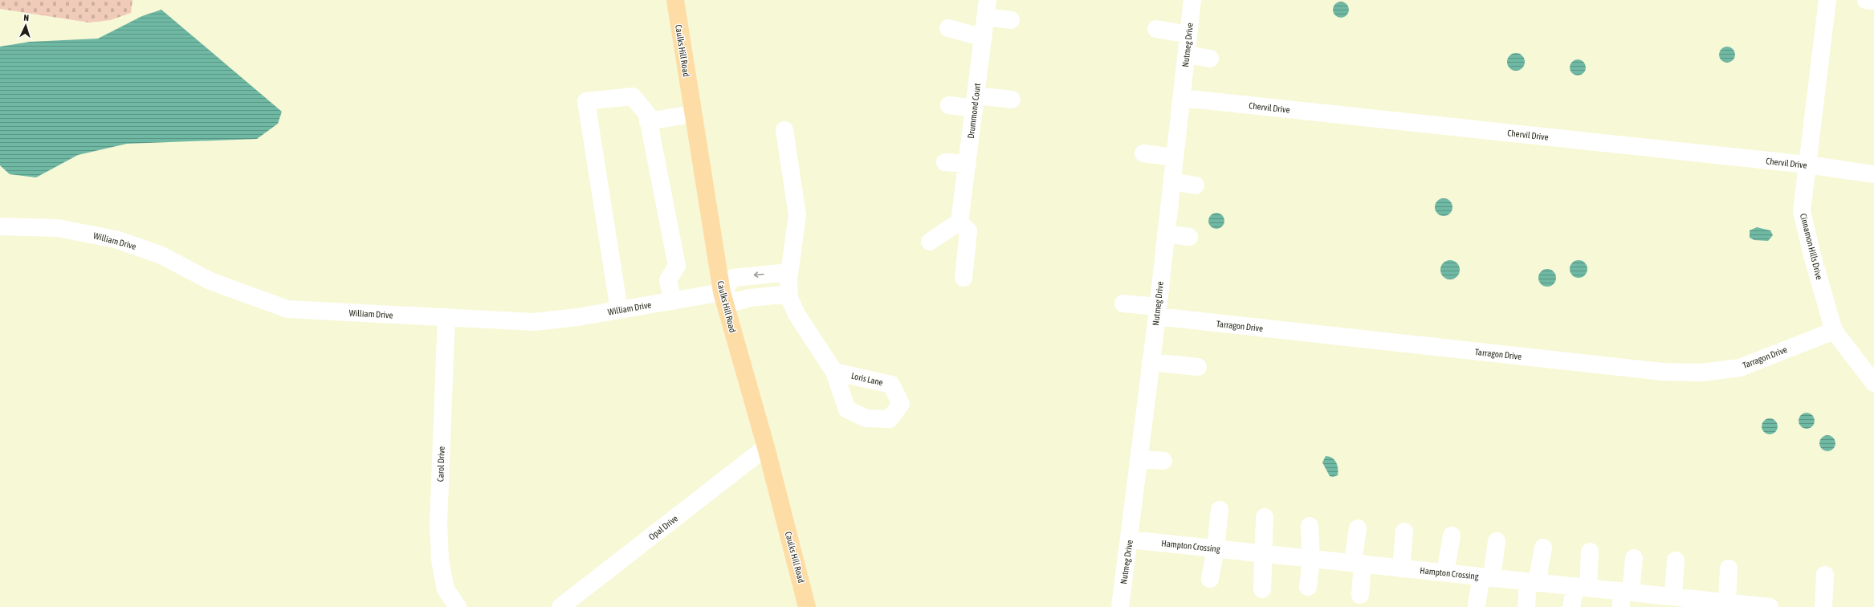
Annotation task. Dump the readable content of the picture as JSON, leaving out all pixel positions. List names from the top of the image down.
{
  "streets": {
    "main road": ["Caulks Hill Road"],
    "street": [
      "Nutmeg Drive",
      "Chervil Drive",
      "Drummond Court",
      "William Drive",
      "Cinnamon Hills Drive",
      "Tarragon Drive",
      "Carol Drive",
      "Opal Drive",
      "Hampton Crossing"
    ]
  },
  "crossings": [
    ["Nutmeg Drive", "Chervil Drive"],
    ["Nutmeg Drive", "Tarragon Drive"],
    ["Nutmeg Drive", "Hampton Crossing"],
    ["Caulks Hill Road", "William Drive"],
    ["Caulks Hill Road", "Opal Drive"],
    ["Chervil Drive", "Cinnamon Hills Drive"],
    ["William Drive", "Carol Drive"],
    ["Cinnamon Hills Drive", "Tarragon Drive"]
  ],
  "north": "top"
}
